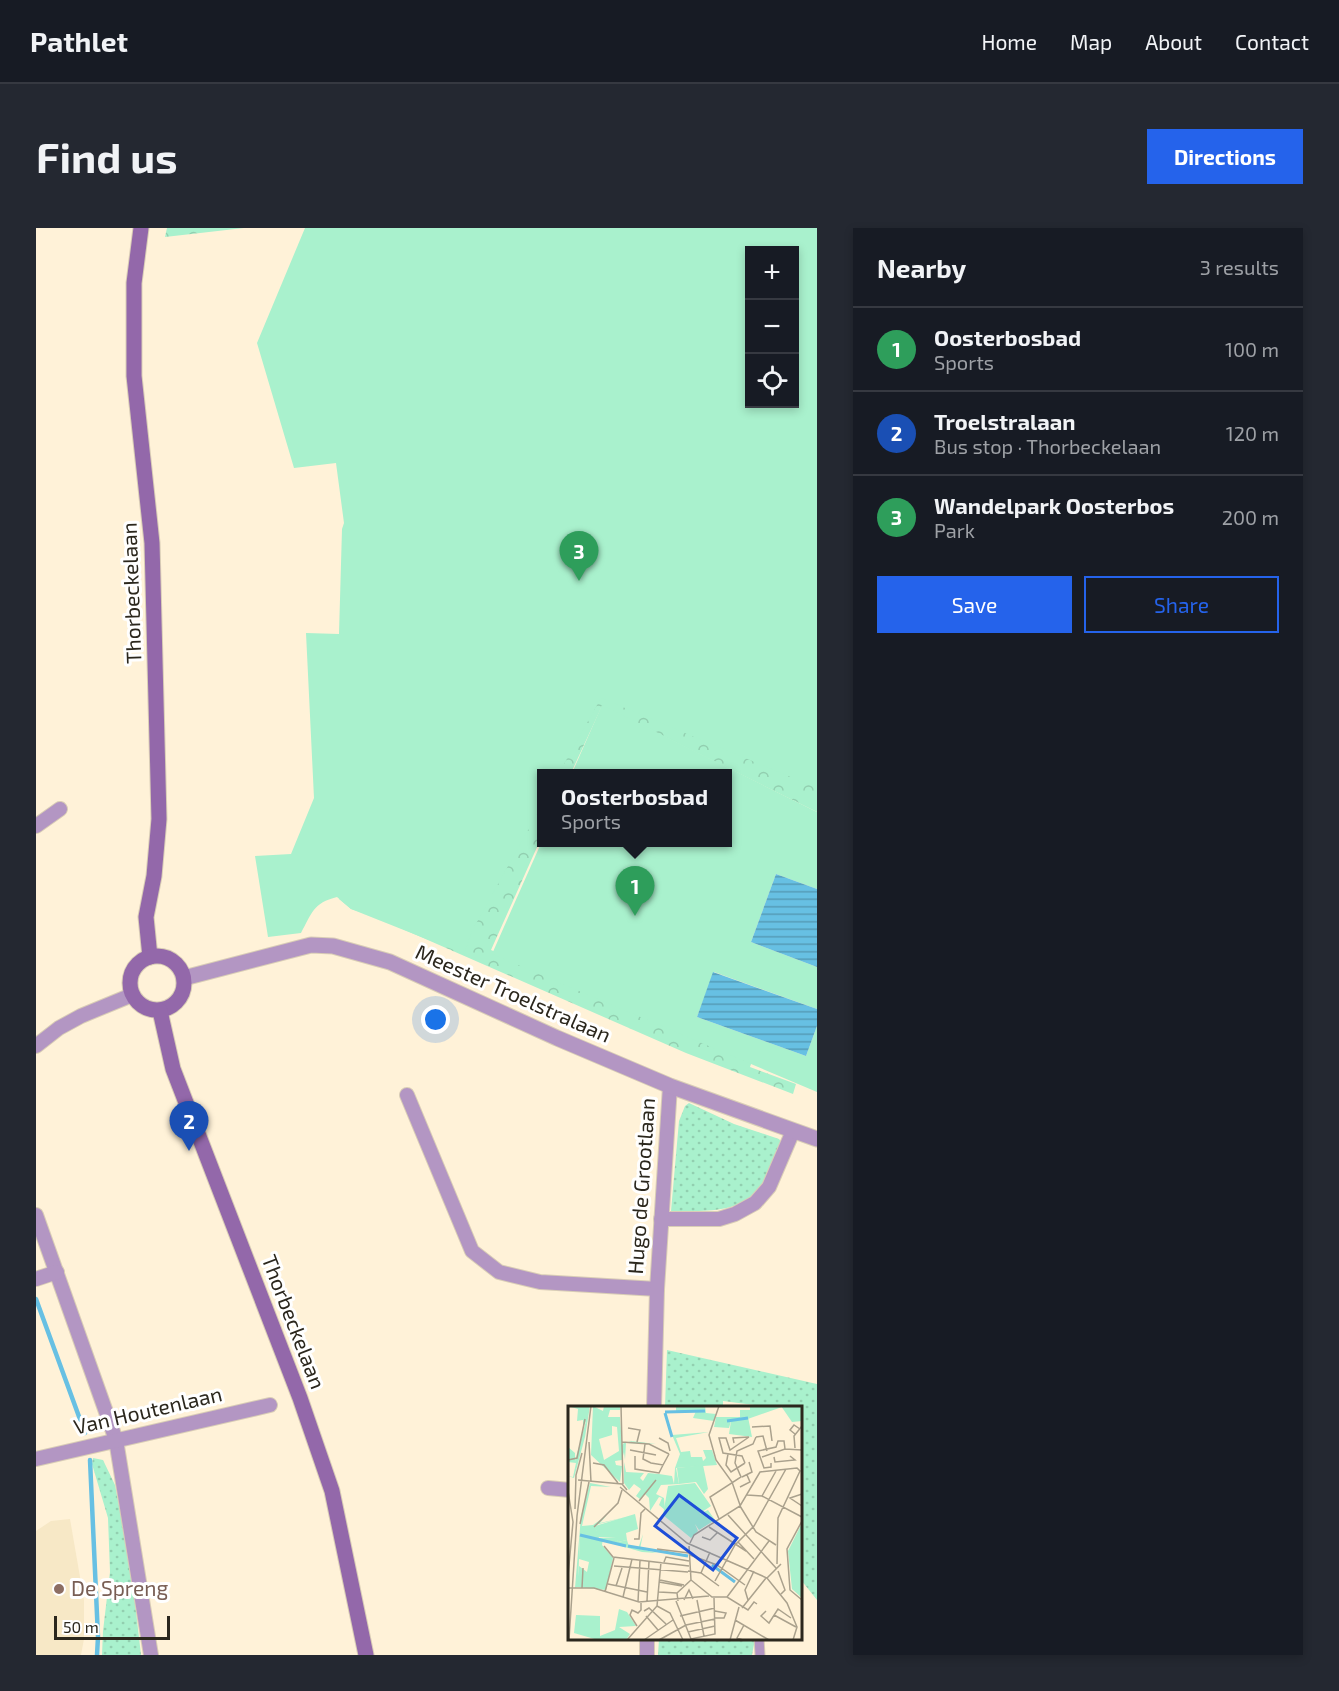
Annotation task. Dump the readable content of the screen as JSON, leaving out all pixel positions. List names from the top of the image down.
{
  "streets": {
    "main road": ["Thorbeckelaan"],
    "street": ["Meester Troelstralaan", "Hugo de Grootlaan", "Van Houtenlaan"]
  },
  "crossings": [
    ["Thorbeckelaan", "Meester Troelstralaan"],
    ["Meester Troelstralaan", "Hugo de Grootlaan"]
  ],
  "places": ["De Spreng"],
  "scale_bar": "50 m",
  "page": {
    "header": "Pathlet",
    "nav": [
      "Home",
      "Map",
      "About",
      "Contact"
    ],
    "buttons": [
      "Directions",
      ["Save", "Share"]
    ],
    "title": "Find us",
    "heading": ["Nearby", "3 results"],
    "map_buttons": ["+", "−"],
    "list": [
      {
        "mark": "1",
        "name": "Oosterbosbad",
        "note": "Sports",
        "value": "100 m"
      },
      {
        "mark": "2",
        "name": "Troelstralaan",
        "note": "Bus stop · Thorbeckelaan",
        "value": "120 m"
      },
      {
        "mark": "3",
        "name": "Wandelpark Oosterbos",
        "note": "Park",
        "value": "200 m"
      }
    ],
    "pins": ["3", "1", "2"],
    "popup": ["Oosterbosbad", "Sports"],
    "scale": "50 m"
  }
}
